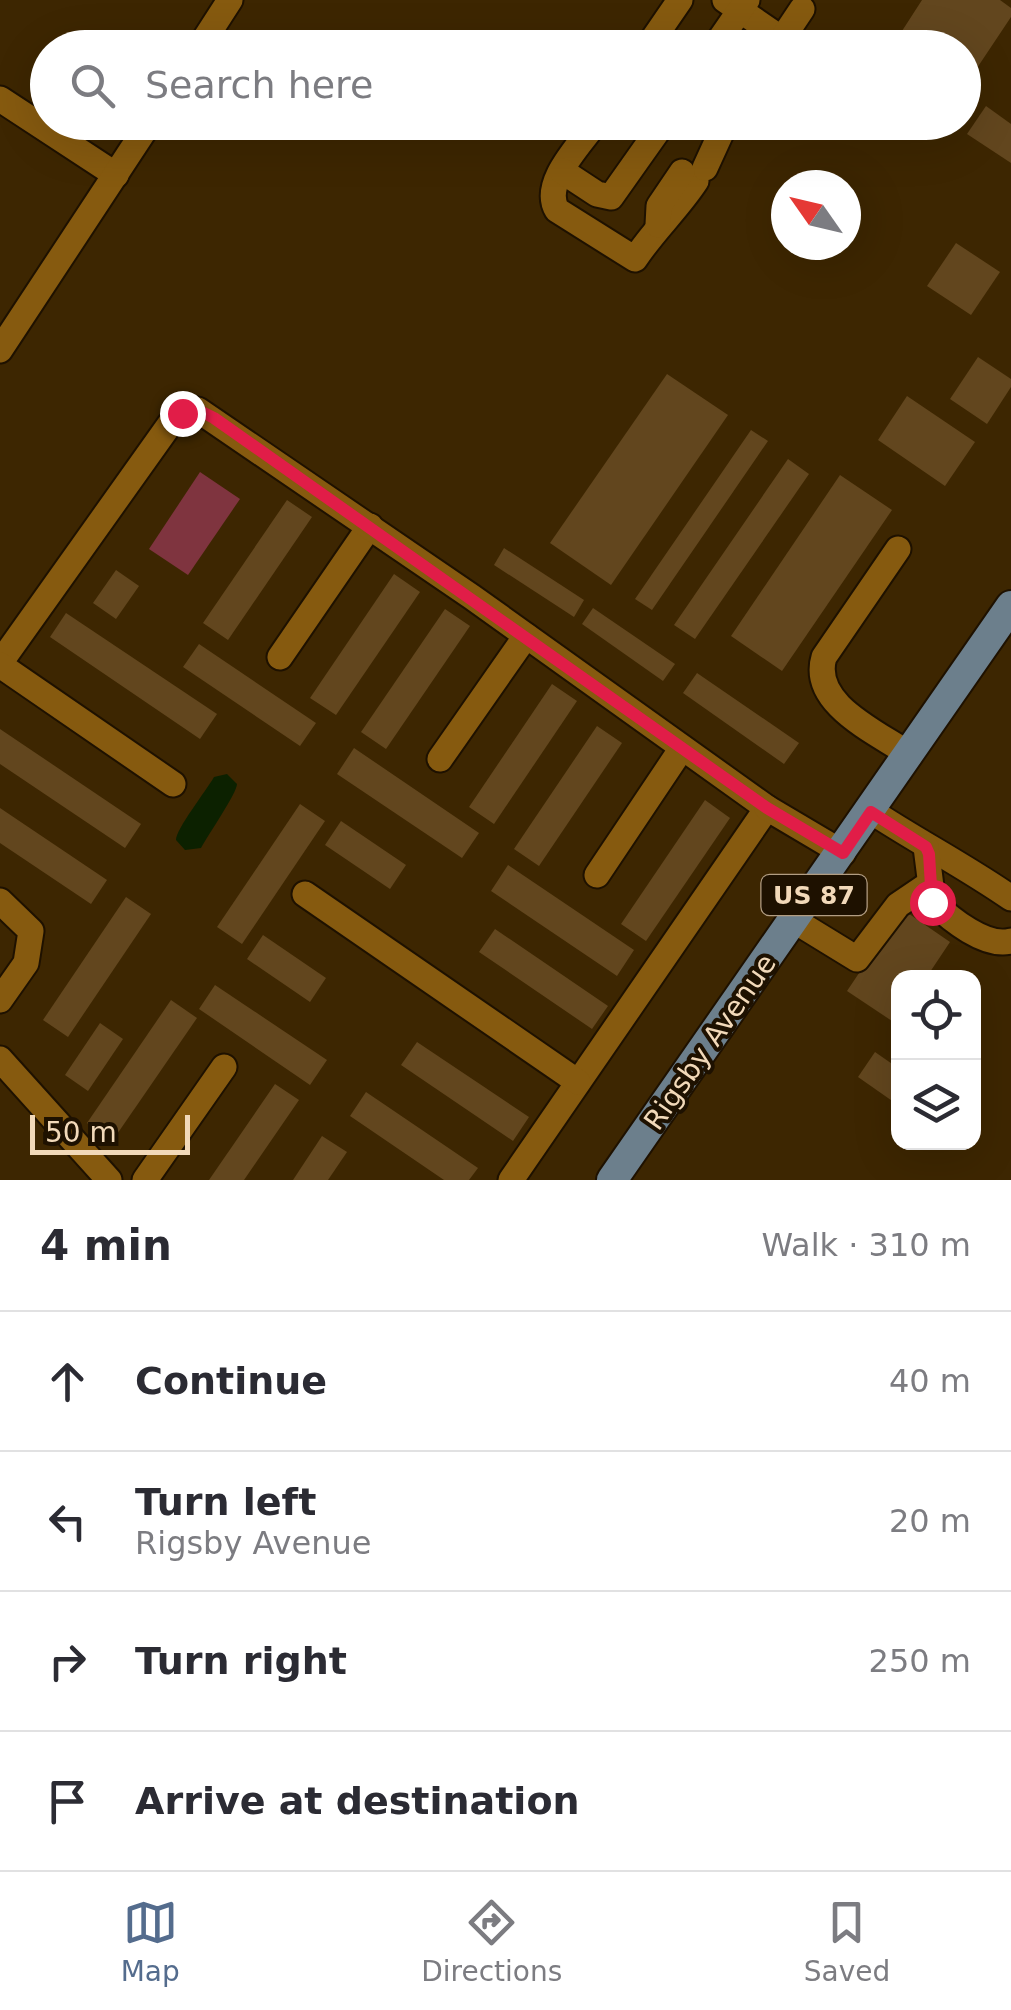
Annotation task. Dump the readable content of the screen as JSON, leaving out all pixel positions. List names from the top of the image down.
{
  "streets": {
    "main road": ["US 87", "Rigsby Avenue"]
  },
  "scale_bar": "50 m",
  "north": "top left",
  "page": {
    "search": "Search here",
    "scale": "50 m",
    "heading": ["4 min", "Walk · 310 m"],
    "list": [
      ["Continue", "40 m"],
      ["Turn left", "Rigsby Avenue", "20 m"],
      ["Turn right", "250 m"],
      "Arrive at destination"
    ],
    "nav": ["Map", "Directions", "Saved"]
  }
}
